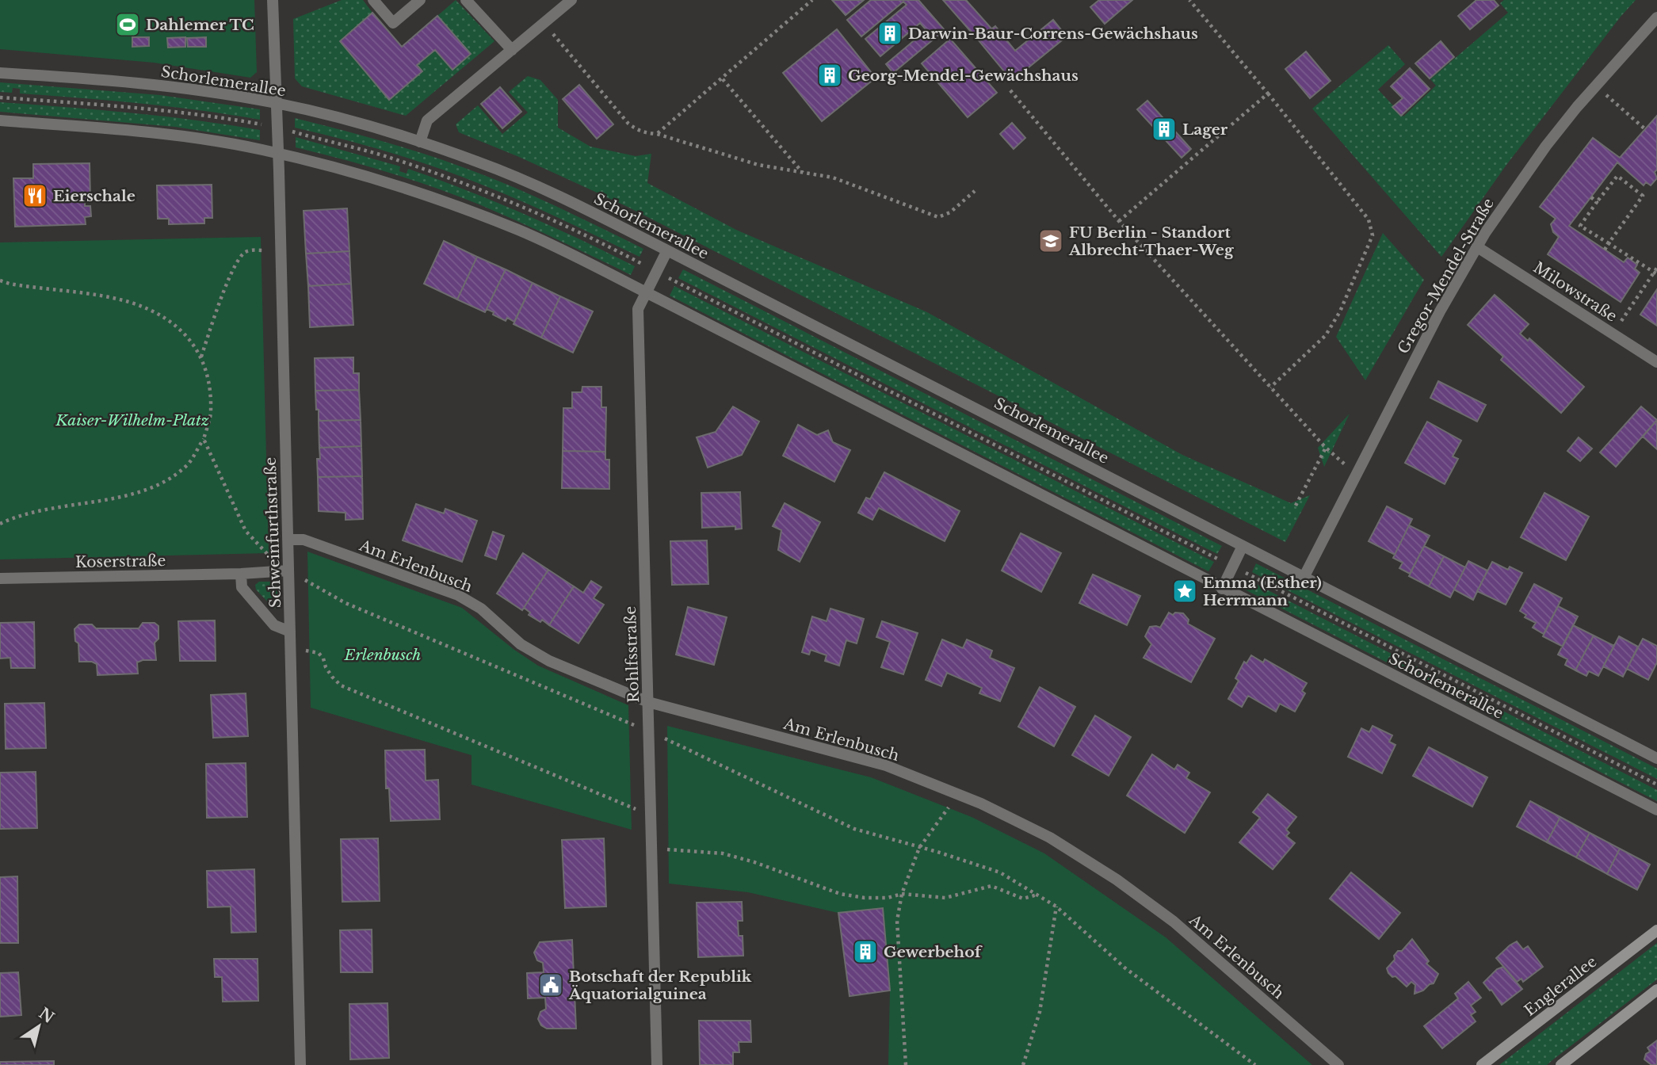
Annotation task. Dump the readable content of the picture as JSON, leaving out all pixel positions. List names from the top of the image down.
{
  "streets": {
    "main road": ["Englerallee"],
    "street": [
      "Schorlemerallee",
      "Gregor-Mendel-Straße",
      "Milowstraße",
      "Schweinfurthstraße",
      "Koserstraße",
      "Am Erlenbusch",
      "Rohlfsstraße"
    ]
  },
  "crossings": [
    ["Schorlemerallee", "Gregor-Mendel-Straße"],
    ["Schorlemerallee", "Schweinfurthstraße"],
    ["Schorlemerallee", "Rohlfsstraße"],
    ["Gregor-Mendel-Straße", "Milowstraße"],
    ["Schweinfurthstraße", "Koserstraße"],
    ["Schweinfurthstraße", "Am Erlenbusch"],
    ["Am Erlenbusch", "Rohlfsstraße"]
  ],
  "parks": ["Kaiser-Wilhelm-Platz", "Erlenbusch"],
  "places": {
    "sports": ["Dahlemer TC"],
    "building": [
      "Darwin-Baur-Correns-Gewächshaus",
      "Georg-Mendel-Gewächshaus",
      "Lager",
      "Gewerbehof"
    ],
    "restaurant": ["Eierschale"],
    "school or university": ["FU Berlin - Standort Albrecht-Thaer-Weg"],
    "place": ["Emma (Esther) Herrmann"],
    "public building": ["Botschaft der Republik Äquatorialguinea"]
  },
  "north": "top right"
}
